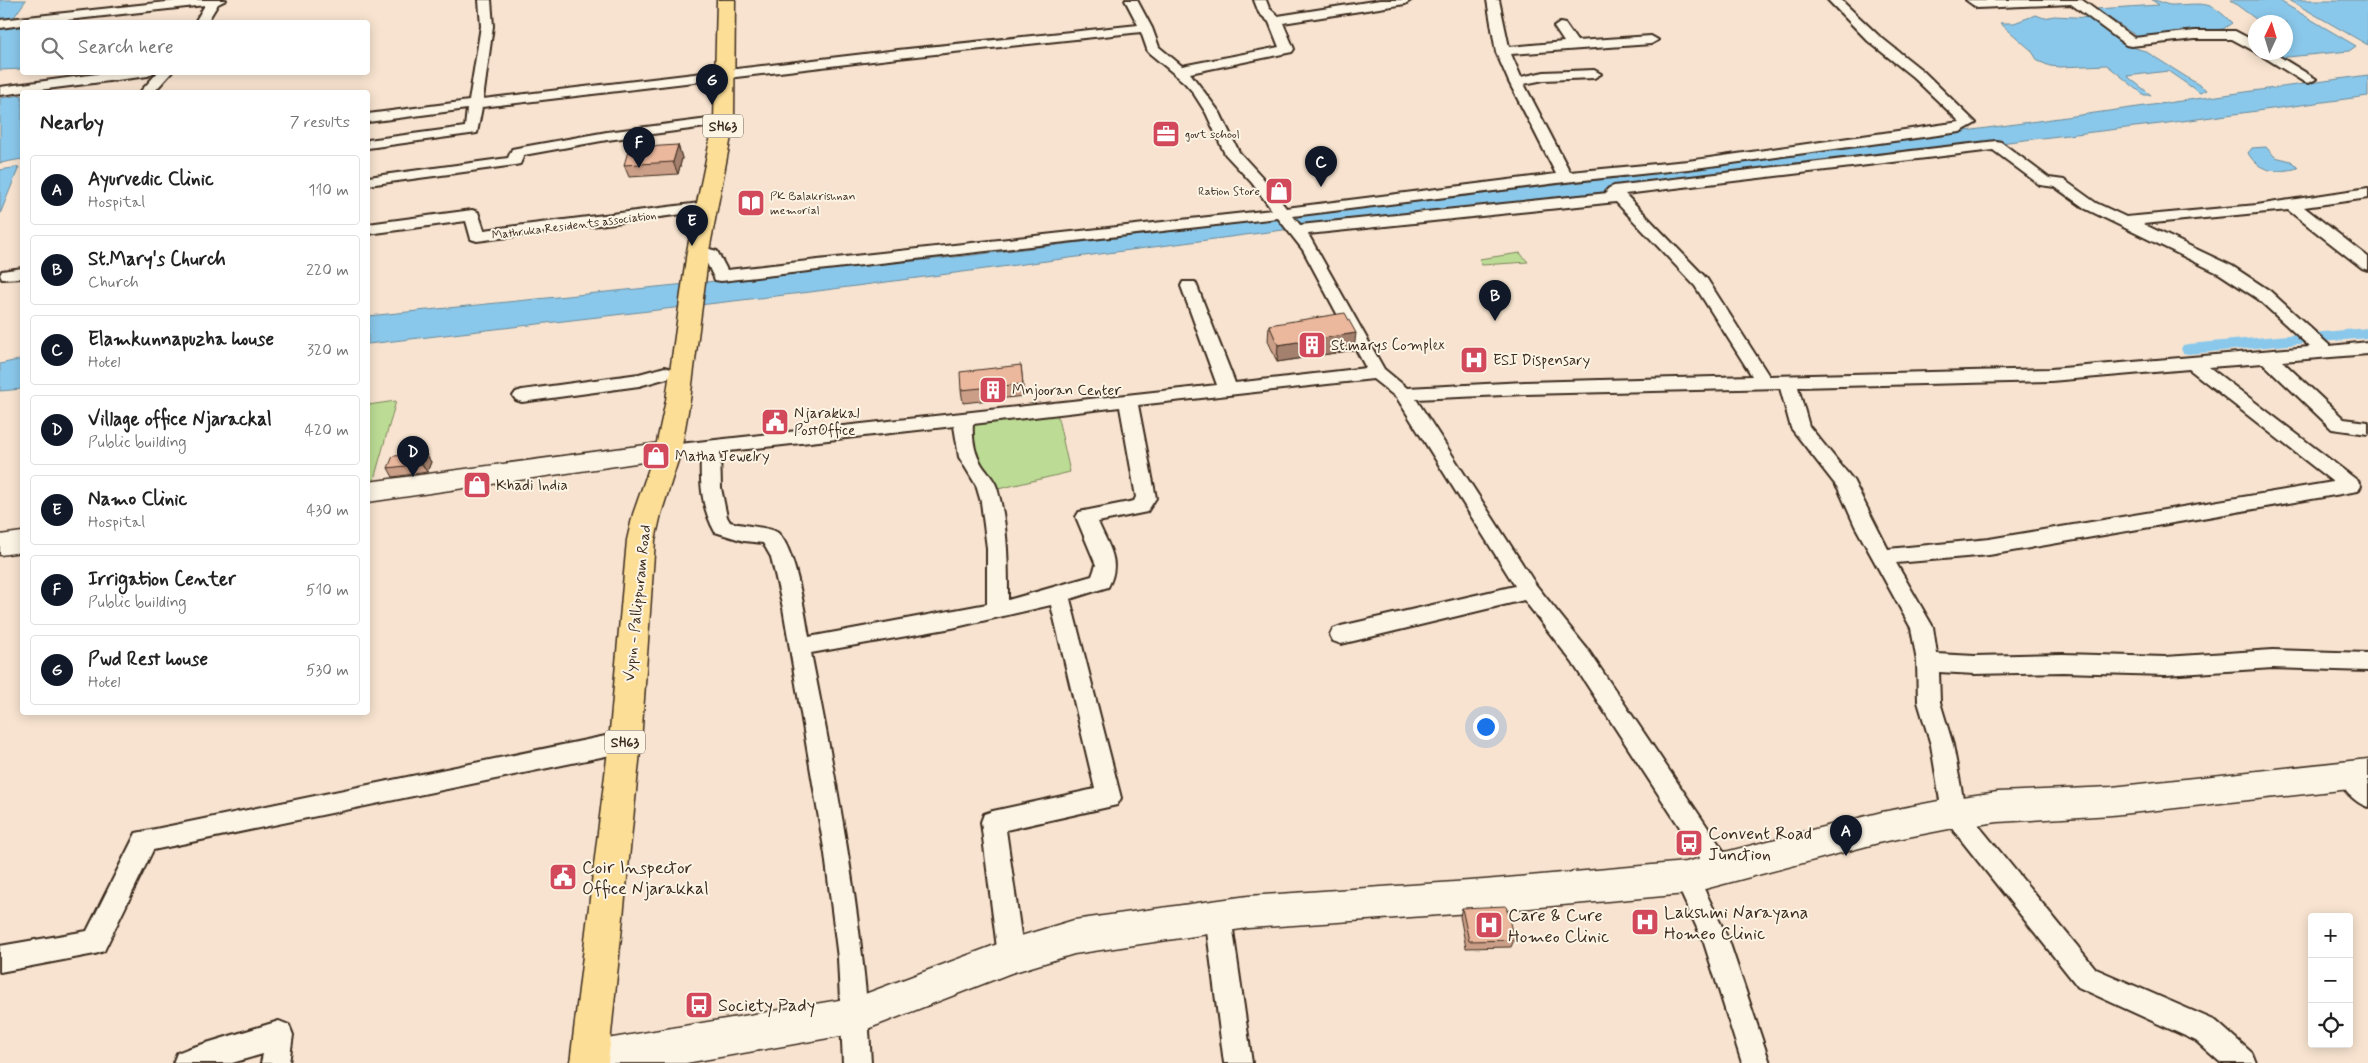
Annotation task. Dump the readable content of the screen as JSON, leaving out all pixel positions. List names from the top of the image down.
{
  "streets": {
    "main road": ["SH63", "Vypin - Pallippuram Road"],
    "street": ["Mathruka Residents association"]
  },
  "crossings": [
    ["Mathruka Residents association", "Vypin - Pallippuram Road"]
  ],
  "places": {
    "office": ["govt school"],
    "shop": ["Ration Store", "Matha Jewelry", "Khadi India"],
    "library": ["PK Balakrishnan memorial"],
    "building": ["St.marys Complex", "Mnjooran Center"],
    "hospital": ["ESI Dispensary", "Lakshmi Narayana Homeo Clinic", "Care & Cure Homeo Clinic"],
    "public building": ["Njarakkal PostOffice", "Coir Inspector Office Njarakkal"],
    "bus stop": ["Convent Road Junction", "Society Pady"]
  },
  "north": "top",
  "page": {
    "search": "Search here",
    "pins": [
      "G",
      "F",
      "C",
      "E",
      "B",
      "D",
      "A"
    ],
    "heading": ["Nearby", "7 results"],
    "list": [
      {
        "mark": "A",
        "name": "Ayurvedic Clinic",
        "note": "Hospital",
        "value": "110 m"
      },
      {
        "mark": "B",
        "name": "St.Mary's Church",
        "note": "Church",
        "value": "220 m"
      },
      {
        "mark": "C",
        "name": "Elamkunnapuzha house",
        "note": "Hotel",
        "value": "320 m"
      },
      {
        "mark": "D",
        "name": "Village office Njarackal",
        "note": "Public building",
        "value": "420 m"
      },
      {
        "mark": "E",
        "name": "Namo Clinic",
        "note": "Hospital",
        "value": "430 m"
      },
      {
        "mark": "F",
        "name": "Irrigation Center",
        "note": "Public building",
        "value": "510 m"
      },
      {
        "mark": "G",
        "name": "Pwd Rest house",
        "note": "Hotel",
        "value": "530 m"
      }
    ],
    "map_buttons": ["+", "−"]
  }
}
